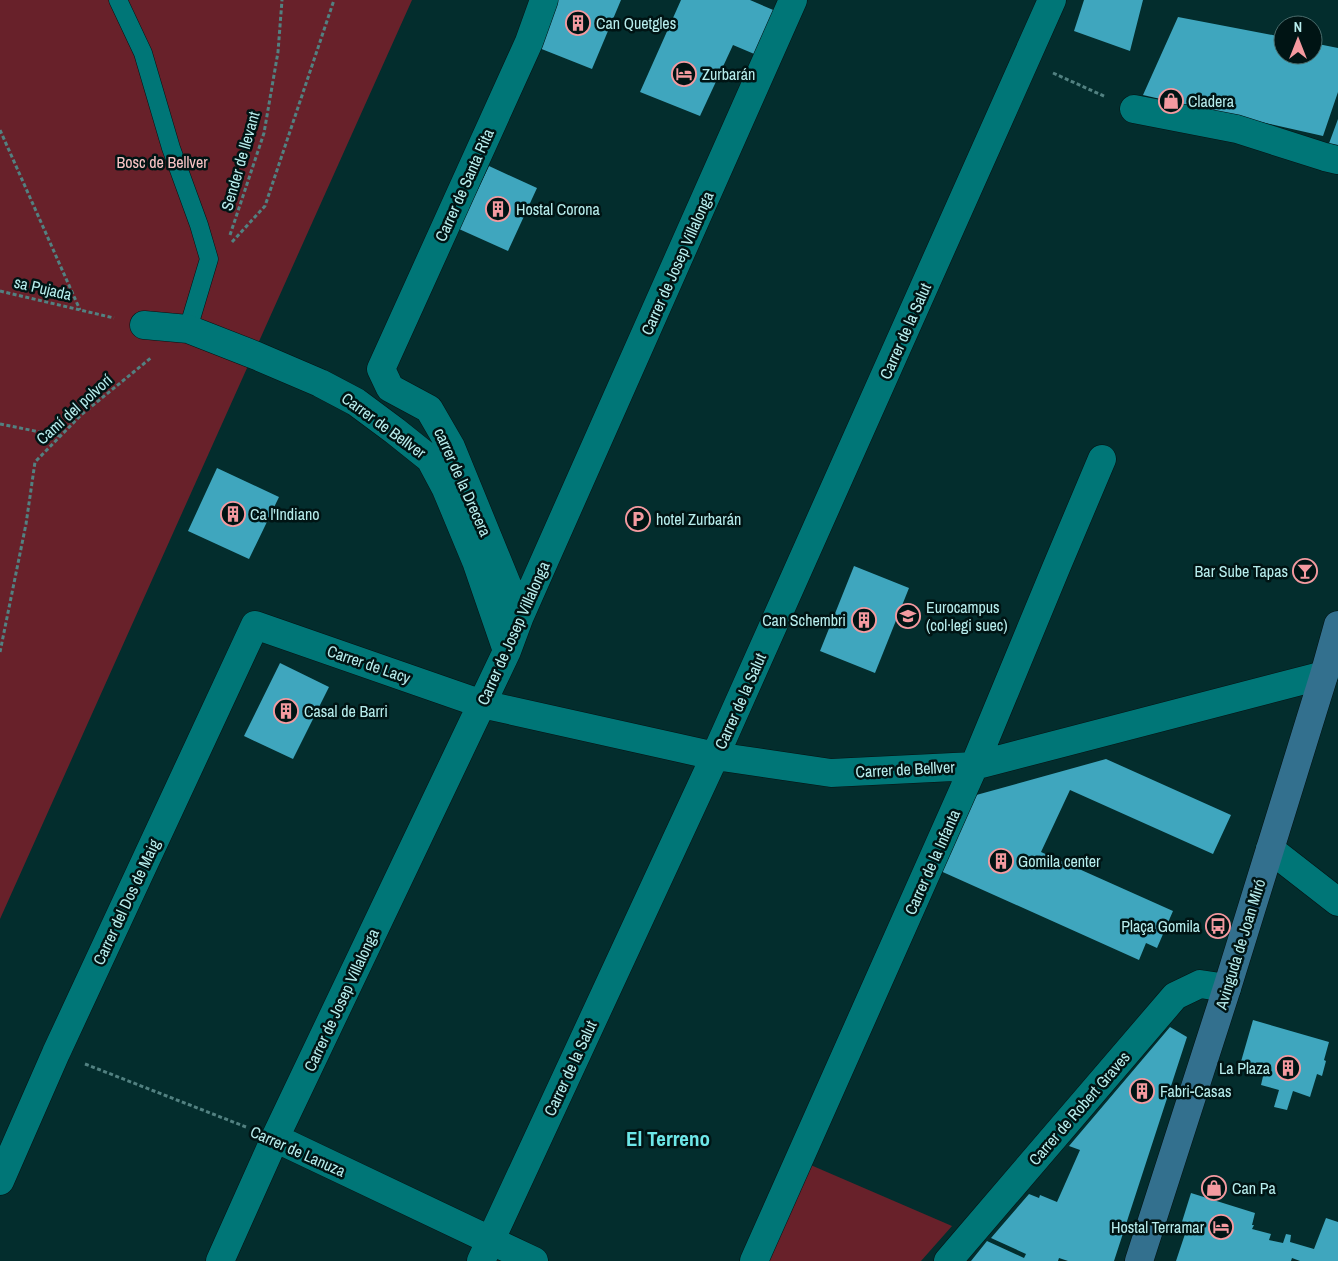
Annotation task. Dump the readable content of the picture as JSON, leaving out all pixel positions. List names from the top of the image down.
{
  "streets": {
    "street": [
      "Carrer de Santa Rita",
      "Carrer de Josep Villalonga",
      "Carrer de la Salut",
      "Carrer de Bellver",
      "carrer de la Drecera",
      "Carrer de Lacy",
      "Carrer de la Infanta",
      "Carrer del Dos de Maig",
      "Avinguda de Joan Miró",
      "Carrer de Robert Graves",
      "Carrer de Lanuza"
    ],
    "path": ["Sender de llevant", "sa Pujada", "Camí del polvorí"]
  },
  "crossings": [
    ["Carrer de Santa Rita", "carrer de la Drecera"],
    ["Carrer de Josep Villalonga", "Carrer de Bellver"],
    ["Carrer de Josep Villalonga", "carrer de la Drecera"],
    ["Carrer de Josep Villalonga", "Carrer de Lacy"],
    ["Carrer de Josep Villalonga", "Carrer de Lanuza"],
    ["Carrer de la Salut", "Carrer de Bellver"],
    ["Carrer de la Salut", "Carrer de Lanuza"],
    ["Camí del polvorí", "Carrer de Bellver"],
    ["Carrer de Bellver", "Carrer de Lacy"],
    ["Carrer de Bellver", "Carrer de la Infanta"],
    ["Carrer de Bellver", "Avinguda de Joan Miró"],
    ["Carrer de Lacy", "Carrer del Dos de Maig"],
    ["Carrer del Dos de Maig", "Carrer de Lanuza"],
    ["Avinguda de Joan Miró", "Carrer de Robert Graves"]
  ],
  "districts": ["El Terreno"],
  "parks": ["Bosc de Bellver"],
  "places": {
    "building": [
      "Can Quetgles",
      "Hostal Corona",
      "Ca l'Indiano",
      "Can Schembri",
      "Casal de Barri",
      "Gomila center",
      "La Plaza",
      "Fabri-Casas"
    ],
    "hotel": ["Zurbarán", "Hostal Terramar"],
    "shop": ["Cladera", "Can Pa"],
    "parking": ["hotel Zurbarán"],
    "bar": ["Bar Sube Tapas"],
    "school or university": ["Eurocampus (col·legi suec)"],
    "bus stop": ["Plaça Gomila"]
  },
  "north": "top"
}
